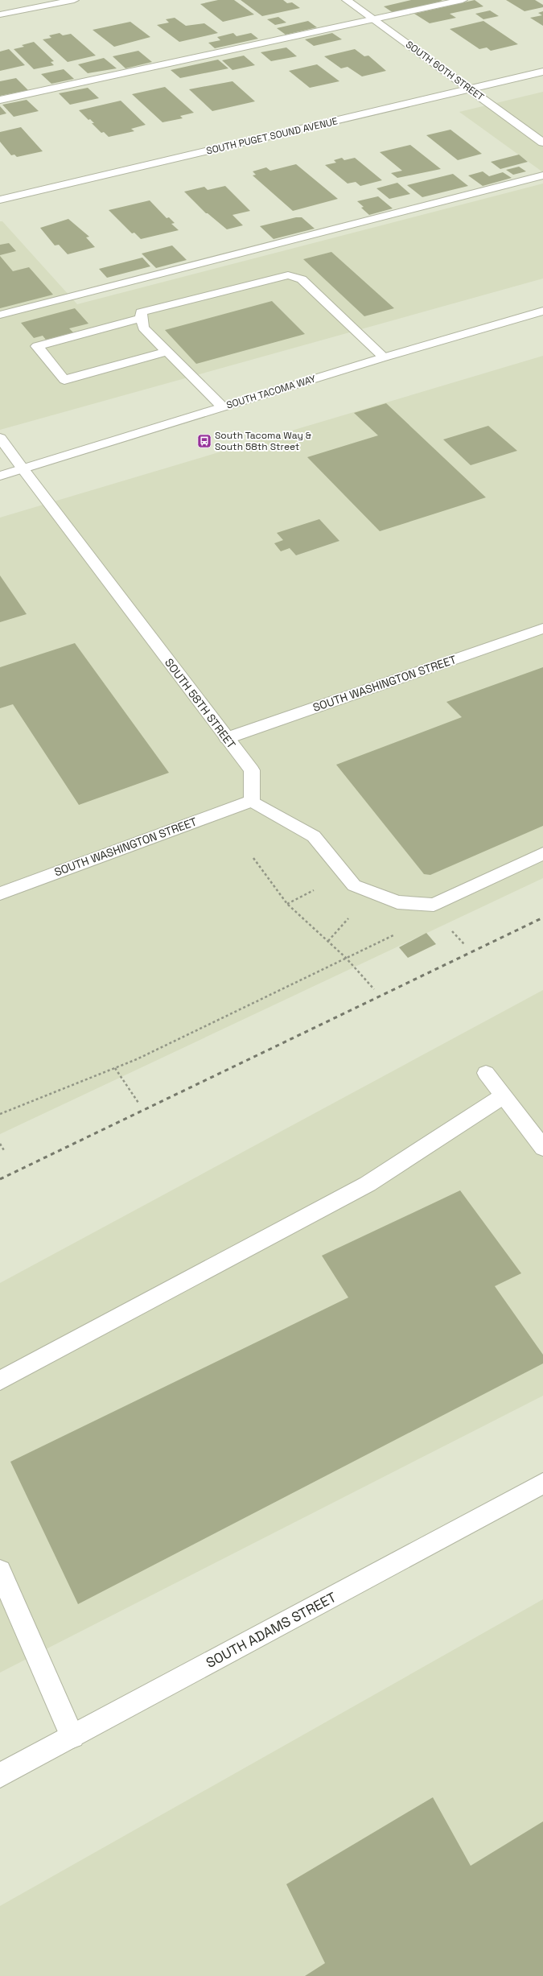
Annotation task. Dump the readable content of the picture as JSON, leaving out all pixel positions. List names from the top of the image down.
{
  "streets": {
    "street": [
      "SOUTH 60TH STREET",
      "SOUTH PUGET SOUND AVENUE",
      "SOUTH TACOMA WAY",
      "SOUTH WASHINGTON STREET",
      "SOUTH 58TH STREET",
      "SOUTH ADAMS STREET"
    ]
  },
  "crossings": [
    ["SOUTH 60TH STREET", "SOUTH PUGET SOUND AVENUE"],
    ["SOUTH TACOMA WAY", "SOUTH 58TH STREET"],
    ["SOUTH WASHINGTON STREET", "SOUTH 58TH STREET"]
  ],
  "places": {
    "bus stop": ["South Tacoma Way & South 58th Street"]
  }
}
